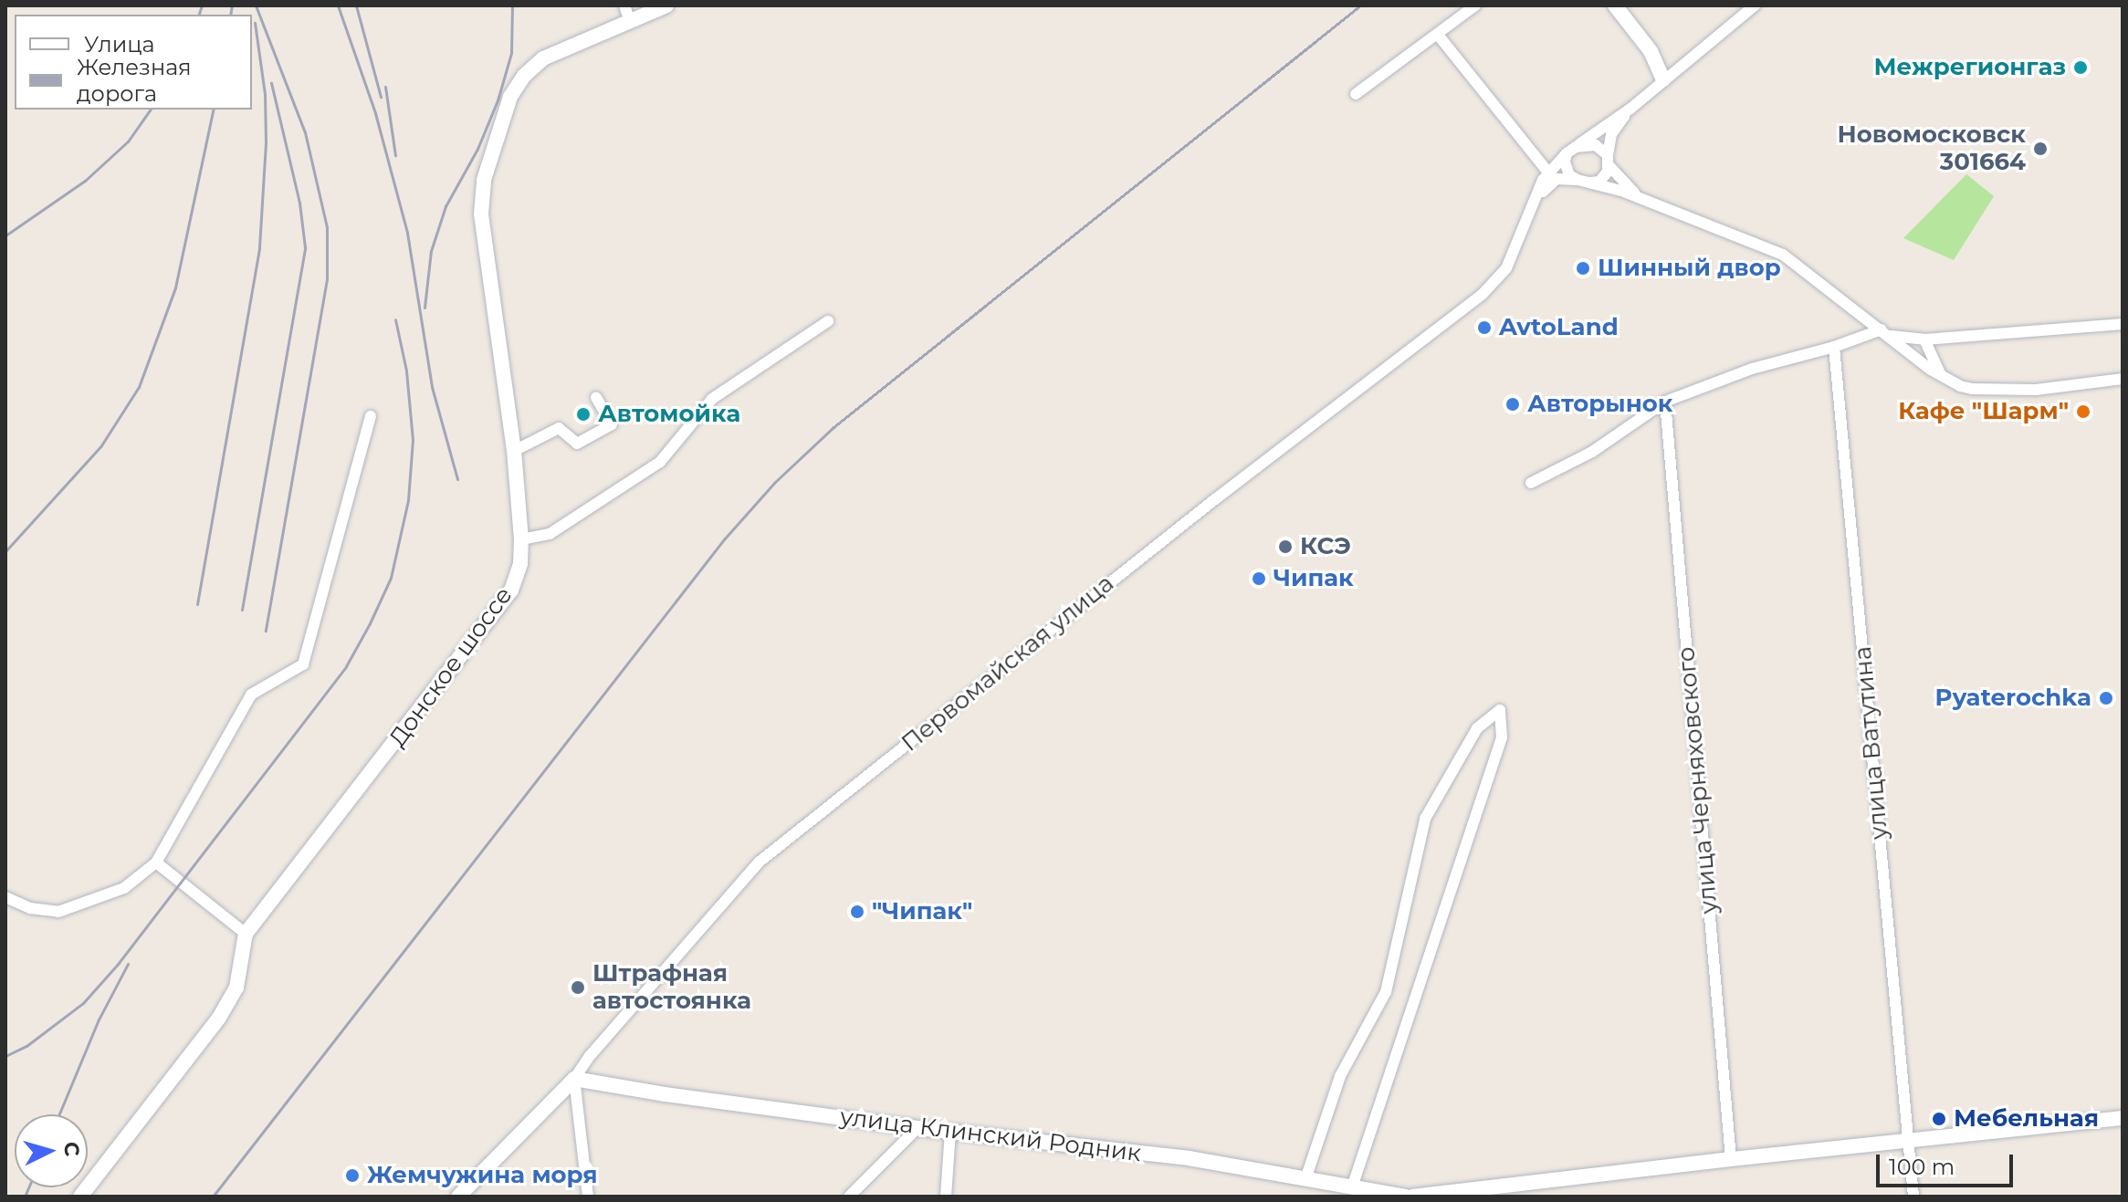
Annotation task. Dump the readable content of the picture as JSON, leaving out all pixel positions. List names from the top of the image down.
{
  "streets": {
    "main road": ["Первомайская улица", "Донское шоссе", "улица Клинский Родник"],
    "street": ["улица Ватутина", "улица Черняховского"]
  },
  "crossings": [
    ["Первомайская улица", "улица Клинский Родник"]
  ],
  "places": [
    "Межрегионгаз",
    "Новомосковск 301664",
    "Шинный двор",
    "AvtoLand",
    "Авторынок",
    "Кафе \"Шарм\"",
    "Автомойка",
    "КСЭ",
    "Чипак",
    "Pyaterochka",
    "\"Чипак\"",
    "Штрафная автостоянка",
    "Мебельная",
    "Жемчужина моря"
  ],
  "legend": ["Улица", "Железная дорога"],
  "scale_bar": "100 m",
  "north": "right"
}
